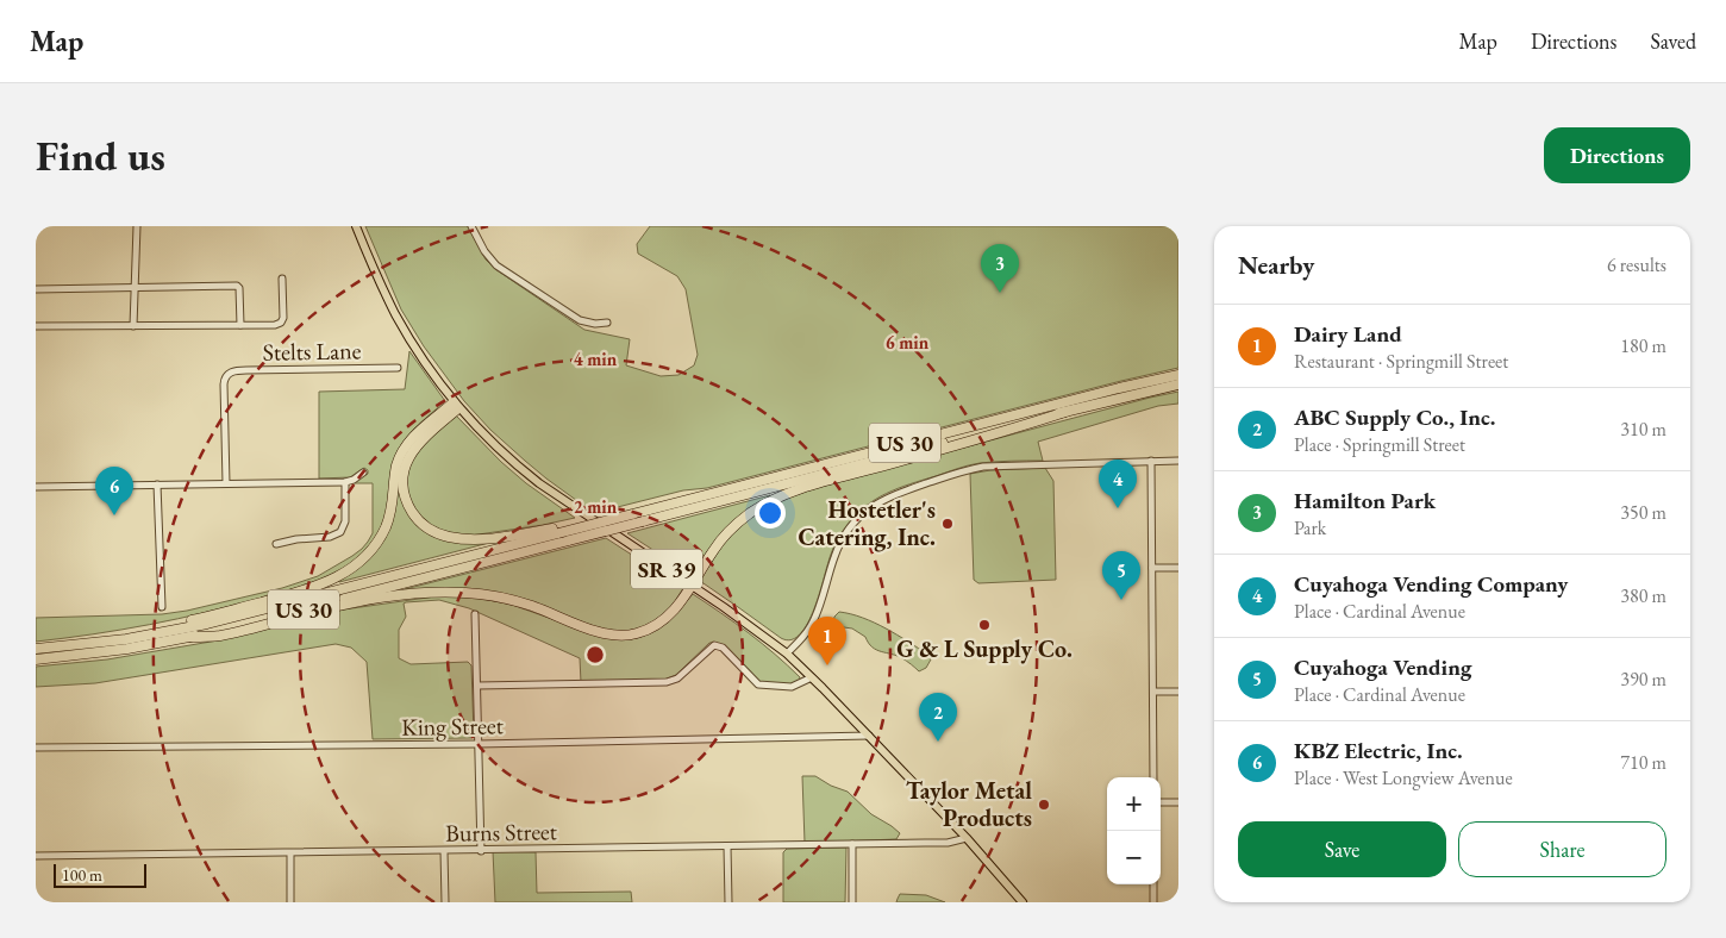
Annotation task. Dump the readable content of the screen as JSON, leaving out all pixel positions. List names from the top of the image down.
{
  "streets": {
    "highway": ["US 30"],
    "main road": ["SR 39"],
    "street": ["Stelts Lane", "King Street", "Burns Street"]
  },
  "crossings": [
    ["SR 39", "King Street"],
    ["SR 39", "Burns Street"]
  ],
  "places": ["Hostetler's Catering, Inc.", "G & L Supply Co.", "Taylor Metal Products"],
  "scale_bar": "100 m",
  "page": {
    "header": "Map",
    "nav": ["Map", "Directions", "Saved"],
    "buttons": [
      "Directions",
      ["Save", "Share"]
    ],
    "title": "Find us",
    "heading": ["Nearby", "6 results"],
    "pins": [
      "3",
      "4",
      "6",
      "5",
      "1",
      "2"
    ],
    "list": [
      {
        "mark": "1",
        "name": "Dairy Land",
        "note": "Restaurant · Springmill Street",
        "value": "180 m"
      },
      {
        "mark": "2",
        "name": "ABC Supply Co., Inc.",
        "note": "Place · Springmill Street",
        "value": "310 m"
      },
      {
        "mark": "3",
        "name": "Hamilton Park",
        "note": "Park",
        "value": "350 m"
      },
      {
        "mark": "4",
        "name": "Cuyahoga Vending Company",
        "note": "Place · Cardinal Avenue",
        "value": "380 m"
      },
      {
        "mark": "5",
        "name": "Cuyahoga Vending",
        "note": "Place · Cardinal Avenue",
        "value": "390 m"
      },
      {
        "mark": "6",
        "name": "KBZ Electric, Inc.",
        "note": "Place · West Longview Avenue",
        "value": "710 m"
      }
    ],
    "map_buttons": ["+", "−"],
    "scale": "100 m"
  },
  "rings": ["6 min", "4 min", "2 min"]
}
